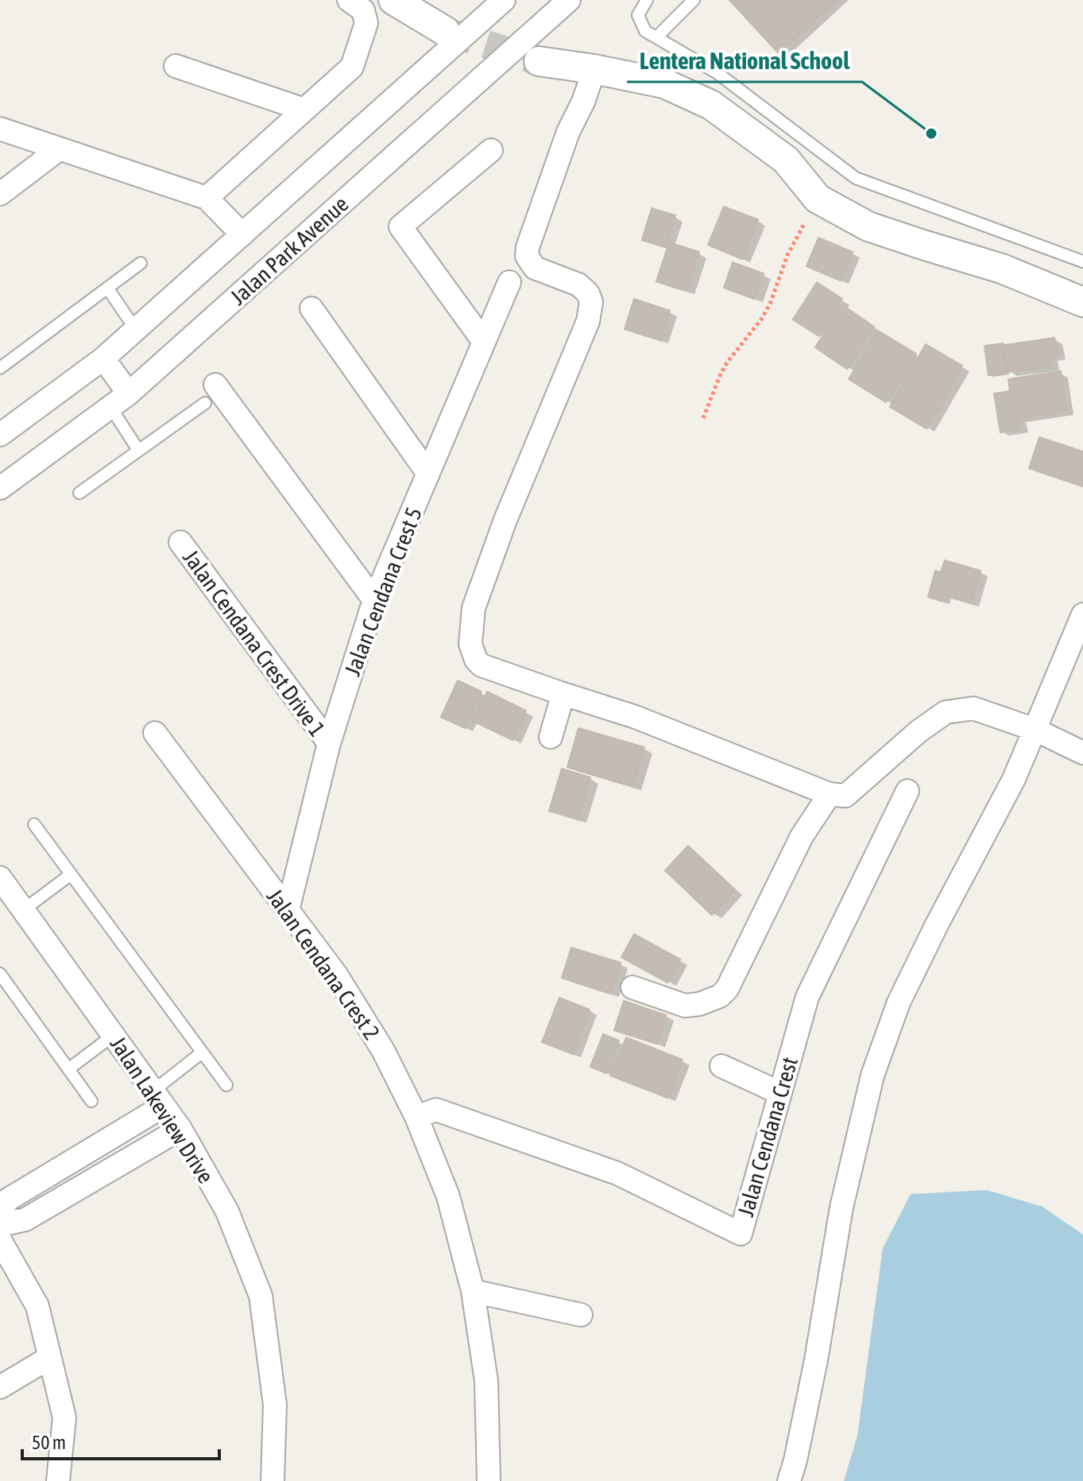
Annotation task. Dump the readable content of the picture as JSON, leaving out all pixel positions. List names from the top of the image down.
{
  "streets": {
    "street": [
      "Jalan Park Avenue",
      "Jalan Cendana Crest 5",
      "Jalan Cendana Crest Drive 1",
      "Jalan Cendana Crest 2",
      "Jalan Lakeview Drive",
      "Jalan Cendana Crest"
    ]
  },
  "crossings": [
    ["Jalan Cendana Crest 5", "Jalan Cendana Crest Drive 1"],
    ["Jalan Cendana Crest 5", "Jalan Cendana Crest 2"],
    ["Jalan Cendana Crest 2", "Jalan Cendana Crest"]
  ],
  "places": ["Lentera National School"],
  "scale_bar": "50 m"
}
